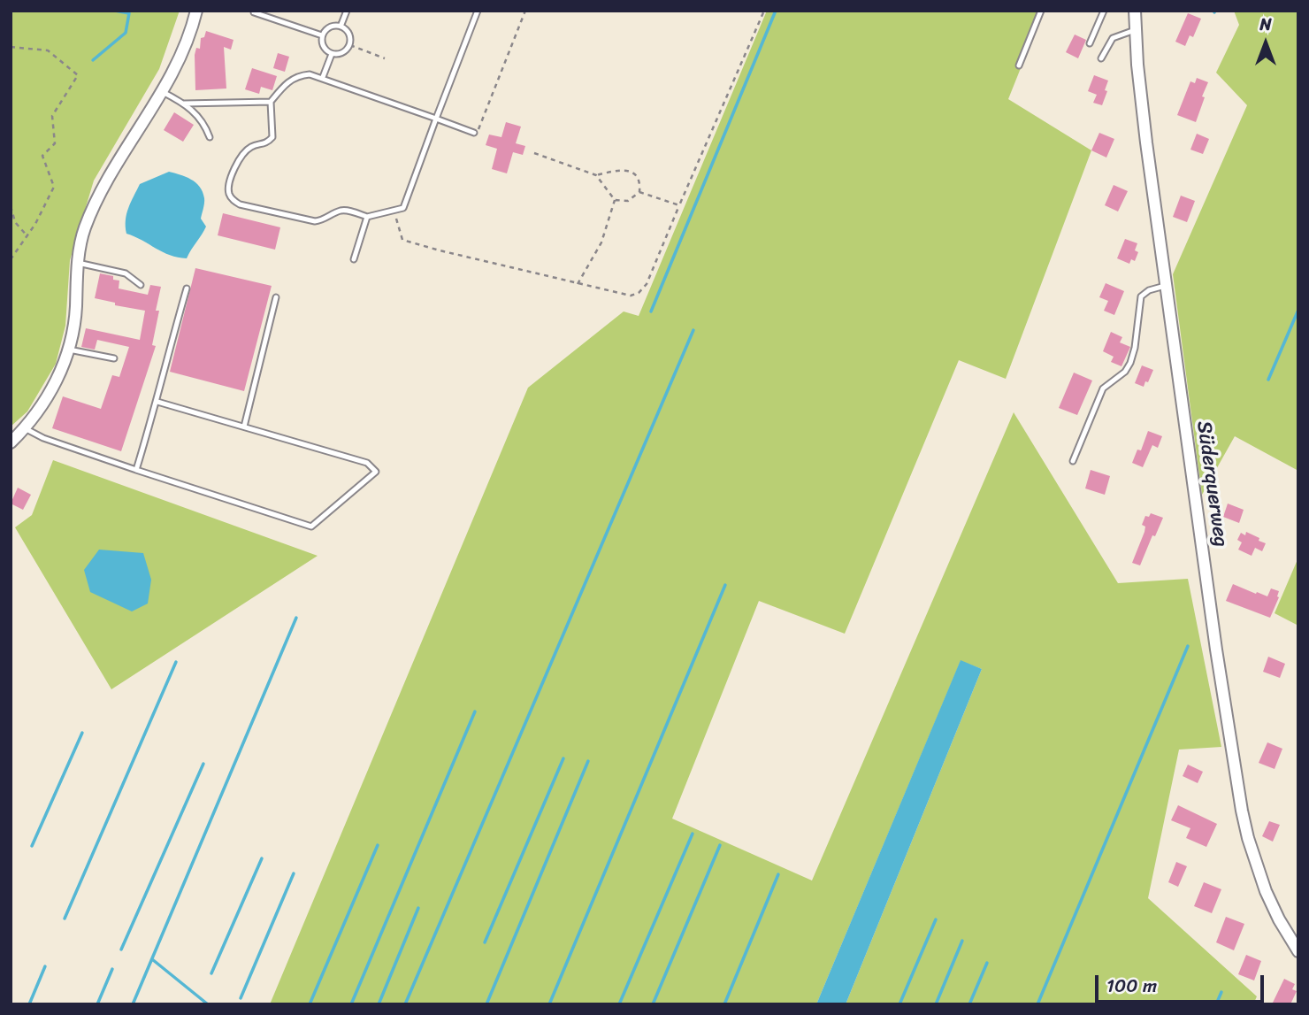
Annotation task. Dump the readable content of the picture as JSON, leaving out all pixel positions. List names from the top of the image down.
{
  "streets": {
    "street": ["Süderquerweg"]
  },
  "scale_bar": "100 m",
  "north": "top"
}
